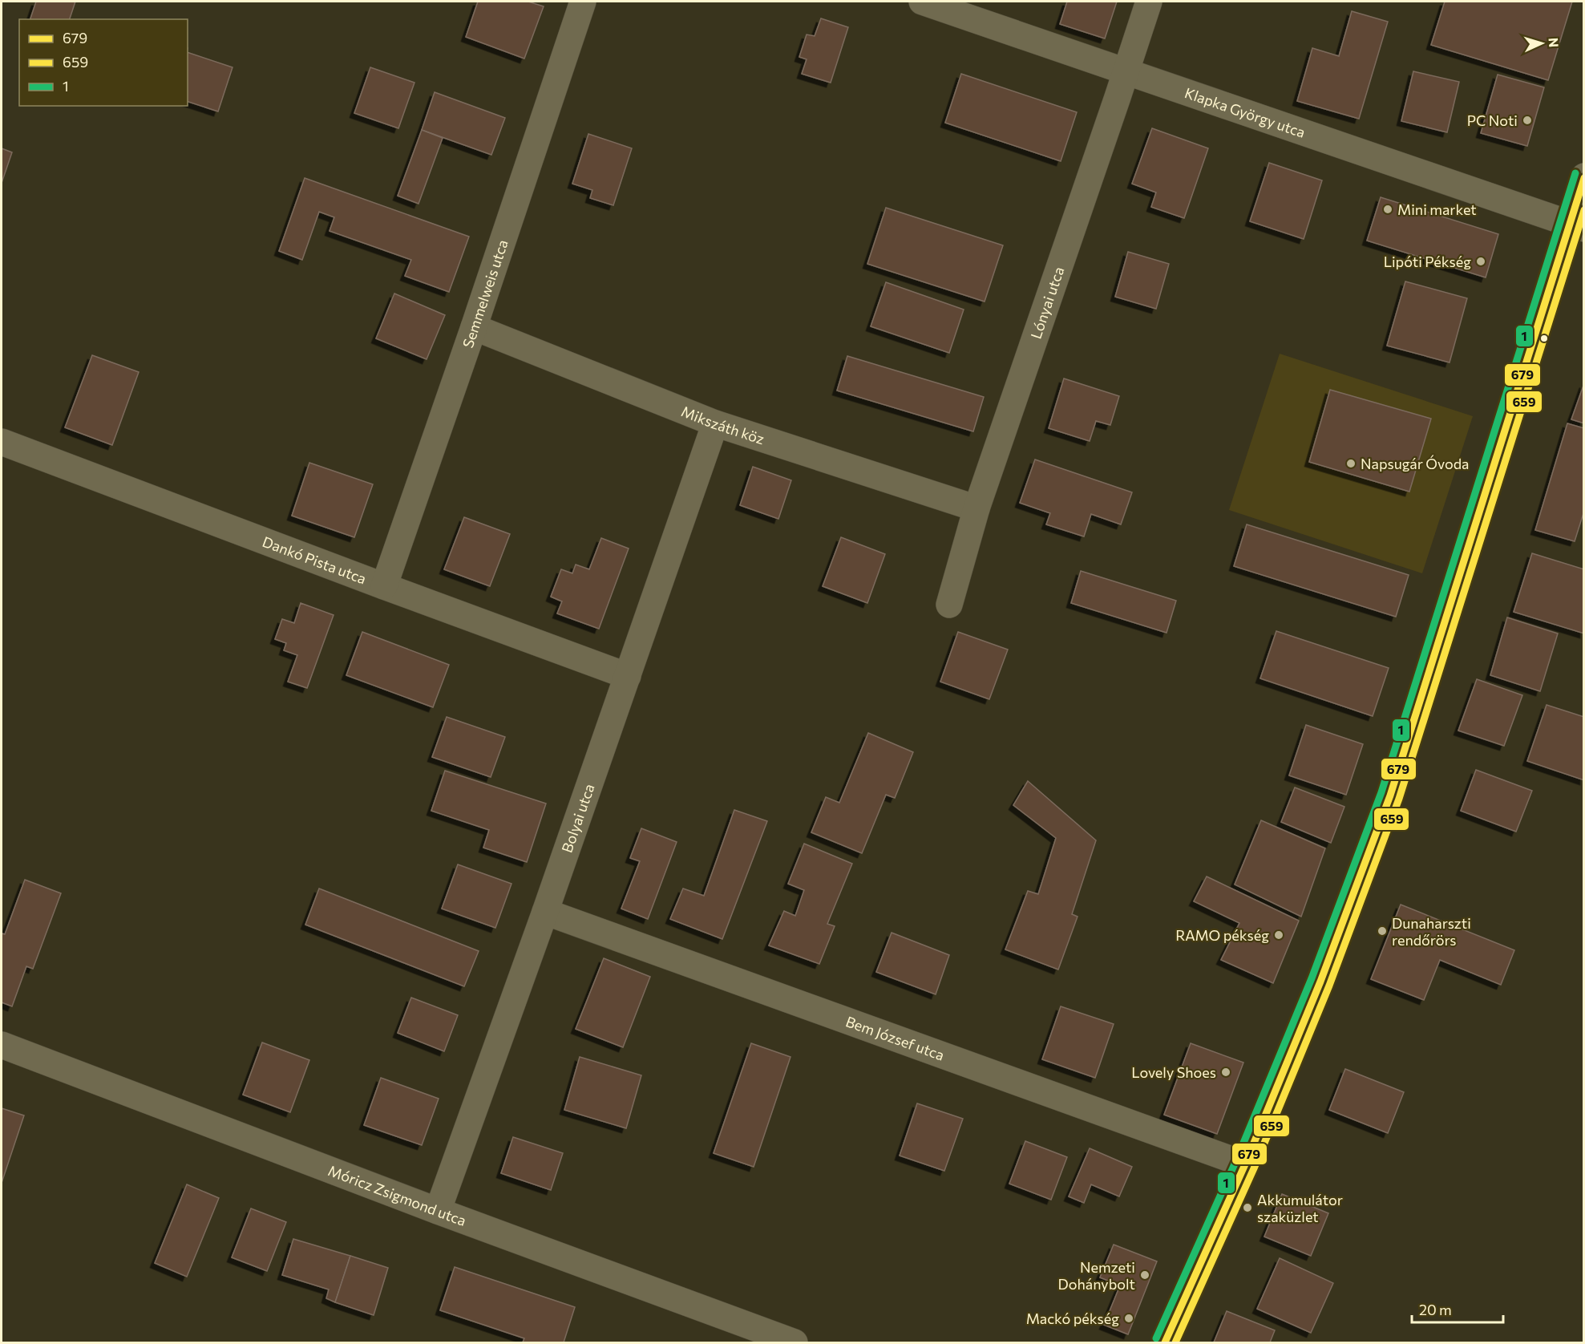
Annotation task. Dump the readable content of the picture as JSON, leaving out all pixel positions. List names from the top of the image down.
{
  "streets": {
    "street": [
      "Klapka György utca",
      "Semmelweis utca",
      "Lónyai utca",
      "Mikszáth köz",
      "Dankó Pista utca",
      "Bolyai utca",
      "Bem József utca",
      "Móricz Zsigmond utca"
    ]
  },
  "crossings": [
    ["Klapka György utca", "Lónyai utca"],
    ["Semmelweis utca", "Mikszáth köz"],
    ["Semmelweis utca", "Dankó Pista utca"],
    ["Lónyai utca", "Mikszáth köz"],
    ["Mikszáth köz", "Bolyai utca"],
    ["Dankó Pista utca", "Bolyai utca"],
    ["Bolyai utca", "Bem József utca"],
    ["Bolyai utca", "Móricz Zsigmond utca"]
  ],
  "places": [
    "PC Noti",
    "Mini market",
    "Lipóti Pékség",
    "Napsugár Óvoda",
    "Dunaharszti rendőrörs",
    "RAMO pékség",
    "Lovely Shoes",
    "Akkumulátor szaküzlet",
    "Nemzeti Dohánybolt",
    "Mackó pékség"
  ],
  "lines": ["transit line 1", "transit line 679", "transit line 659"],
  "legend": ["679", "659", "1"],
  "scale_bar": "20 m",
  "north": "right"
}
